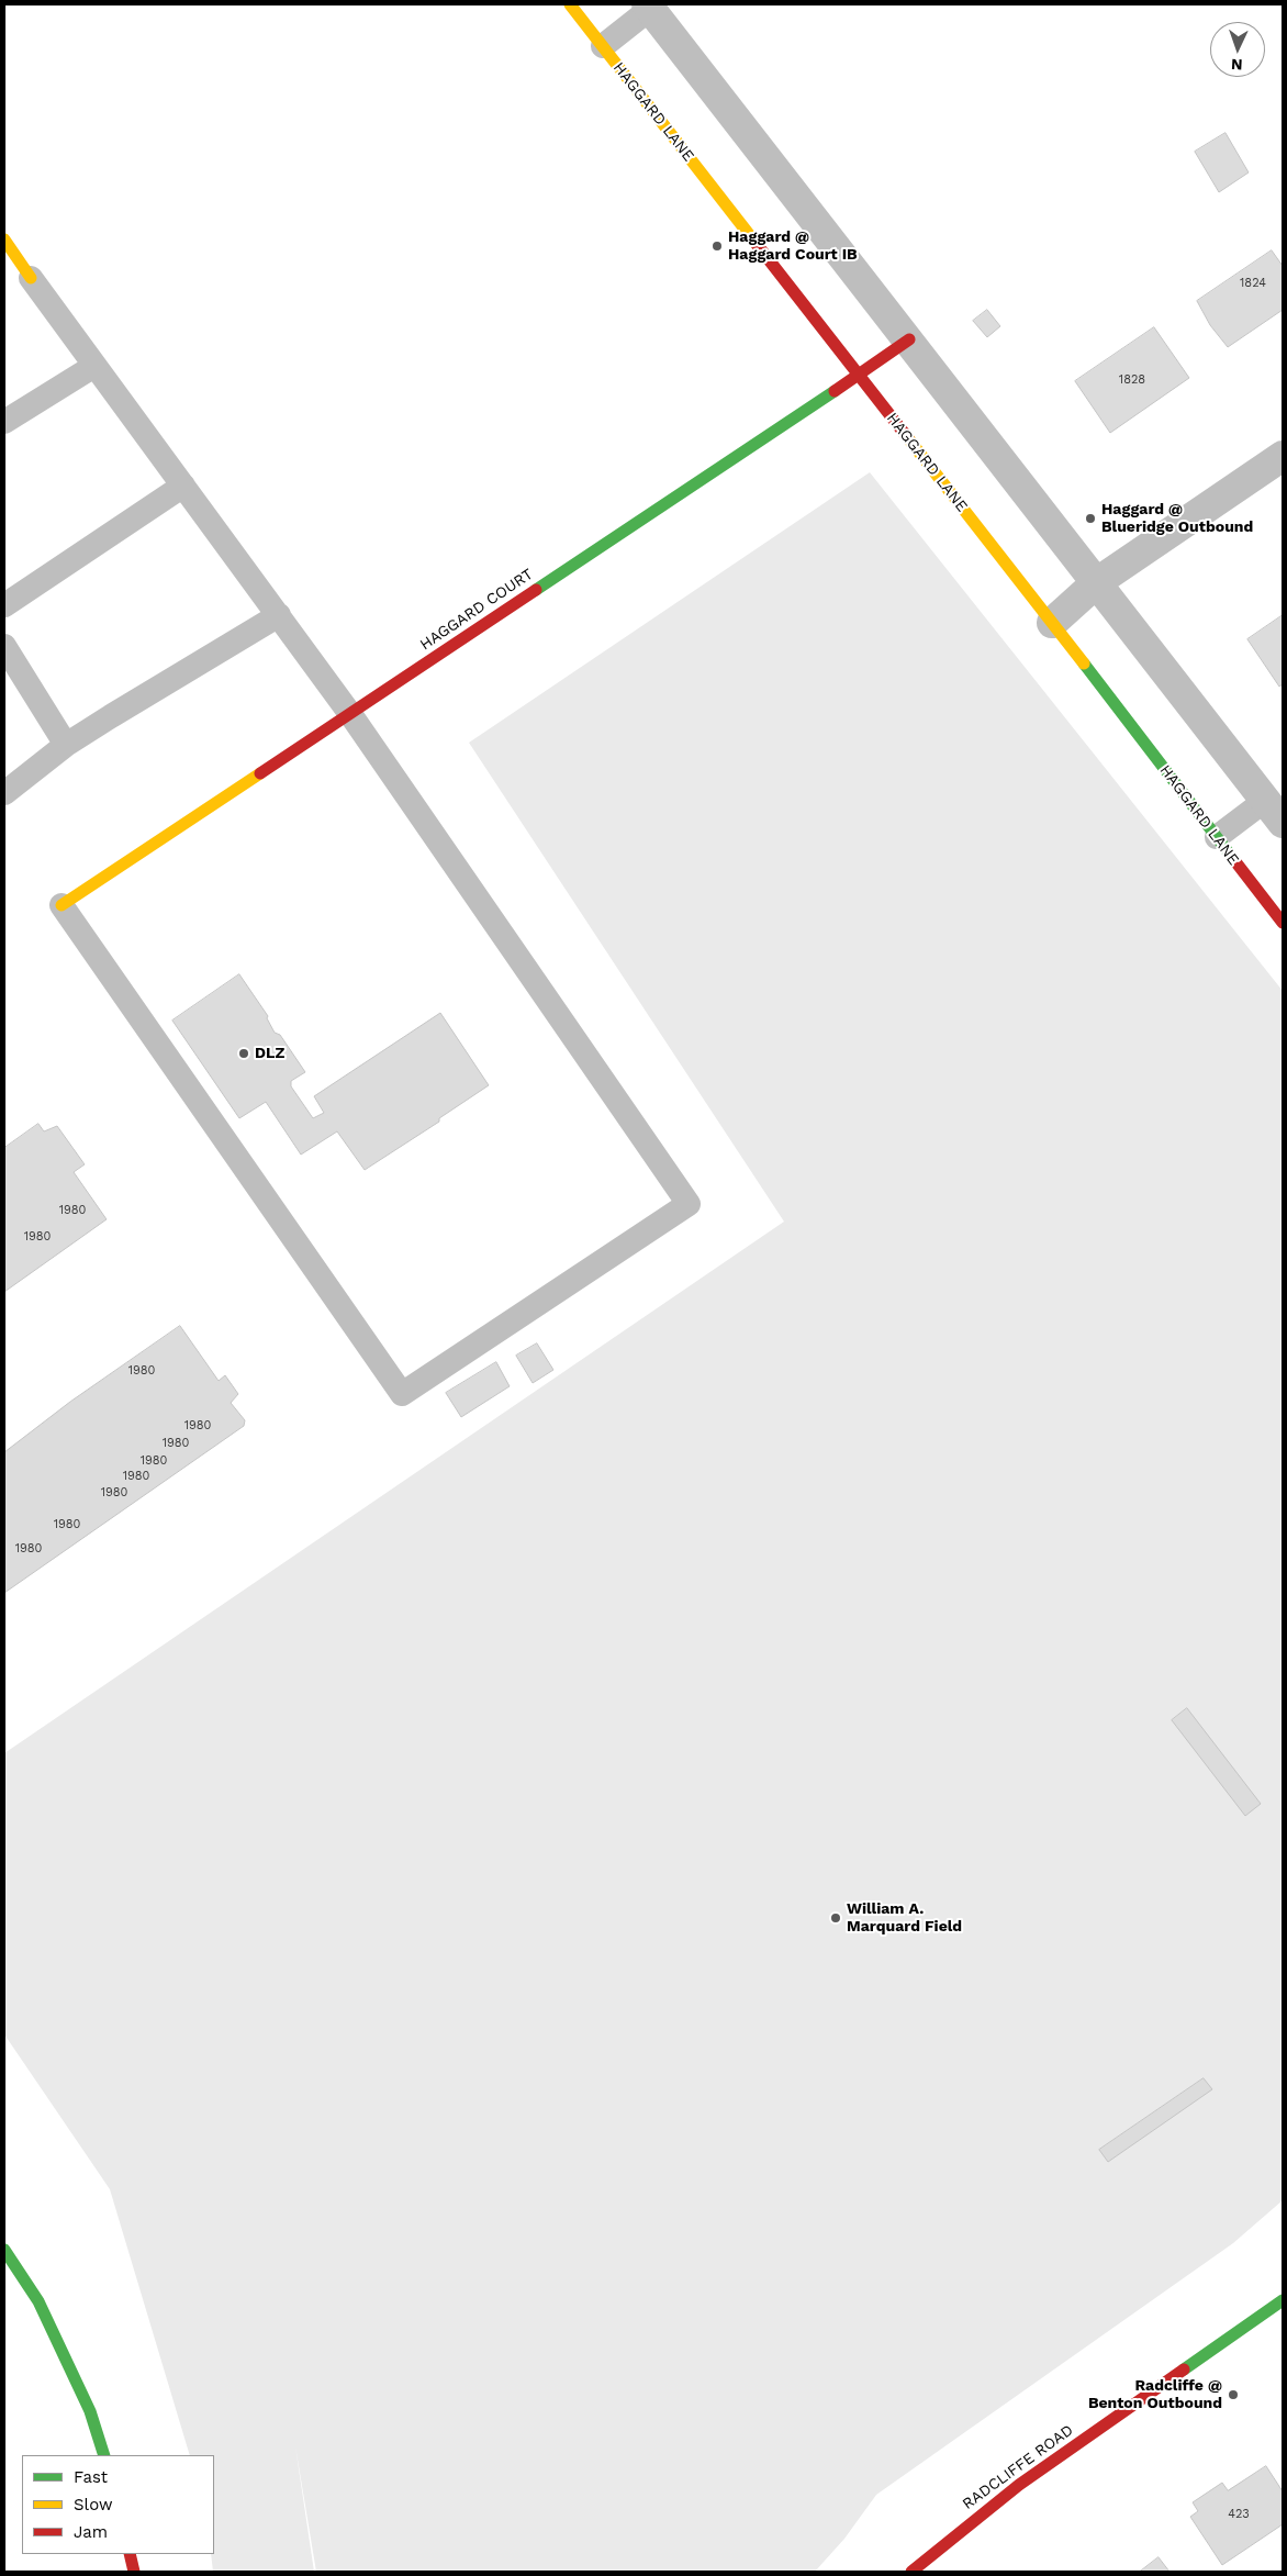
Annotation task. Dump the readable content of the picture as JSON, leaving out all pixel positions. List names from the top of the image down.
{
  "streets": {
    "main road": ["HAGGARD LANE", "HAGGARD COURT", "RADCLIFFE ROAD"]
  },
  "crossings": [
    ["HAGGARD LANE", "HAGGARD COURT"]
  ],
  "places": [
    "Haggard @ Haggard Court IB",
    "Haggard @ Blueridge Outbound",
    "DLZ",
    "William A. Marquard Field",
    "Radcliffe @ Benton Outbound"
  ],
  "house_numbers": [
    "1824",
    "1828",
    "1980",
    "1980",
    "1980",
    "1980",
    "1980",
    "1980",
    "1980",
    "1980",
    "1980",
    "1980",
    "423"
  ],
  "legend": ["Fast", "Slow", "Jam"],
  "north": "bottom"
}
